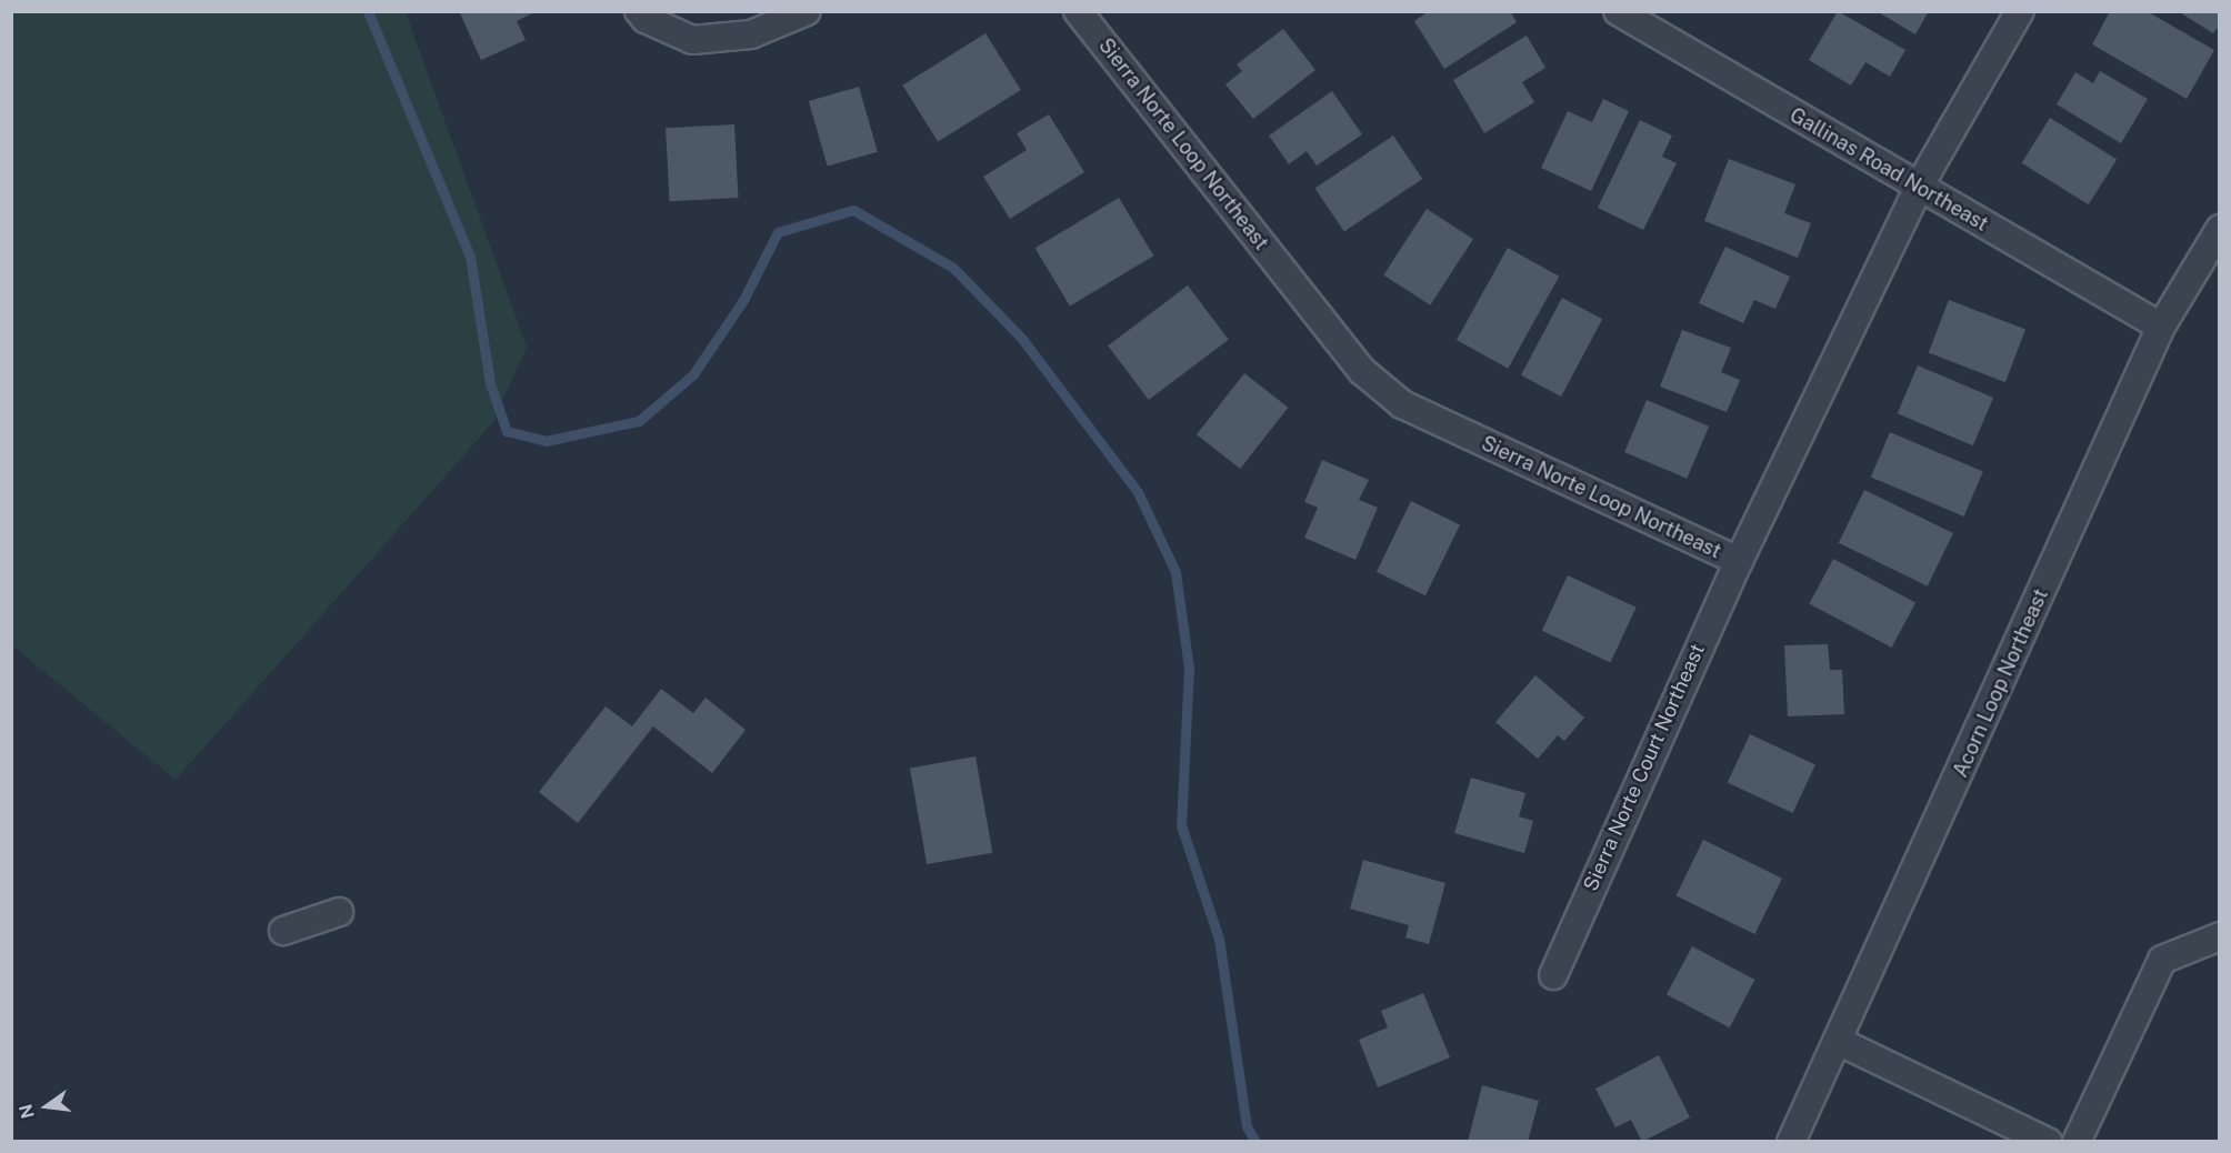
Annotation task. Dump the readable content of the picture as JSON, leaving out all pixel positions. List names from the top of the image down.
{
  "streets": {
    "street": [
      "Sierra Norte Loop Northeast",
      "Gallinas Road Northeast",
      "Acorn Loop Northeast",
      "Sierra Norte Court Northeast"
    ]
  },
  "crossings": [
    ["Sierra Norte Loop Northeast", "Gallinas Road Northeast"],
    ["Sierra Norte Loop Northeast", "Sierra Norte Court Northeast"],
    ["Gallinas Road Northeast", "Acorn Loop Northeast"]
  ],
  "north": "left"
}
